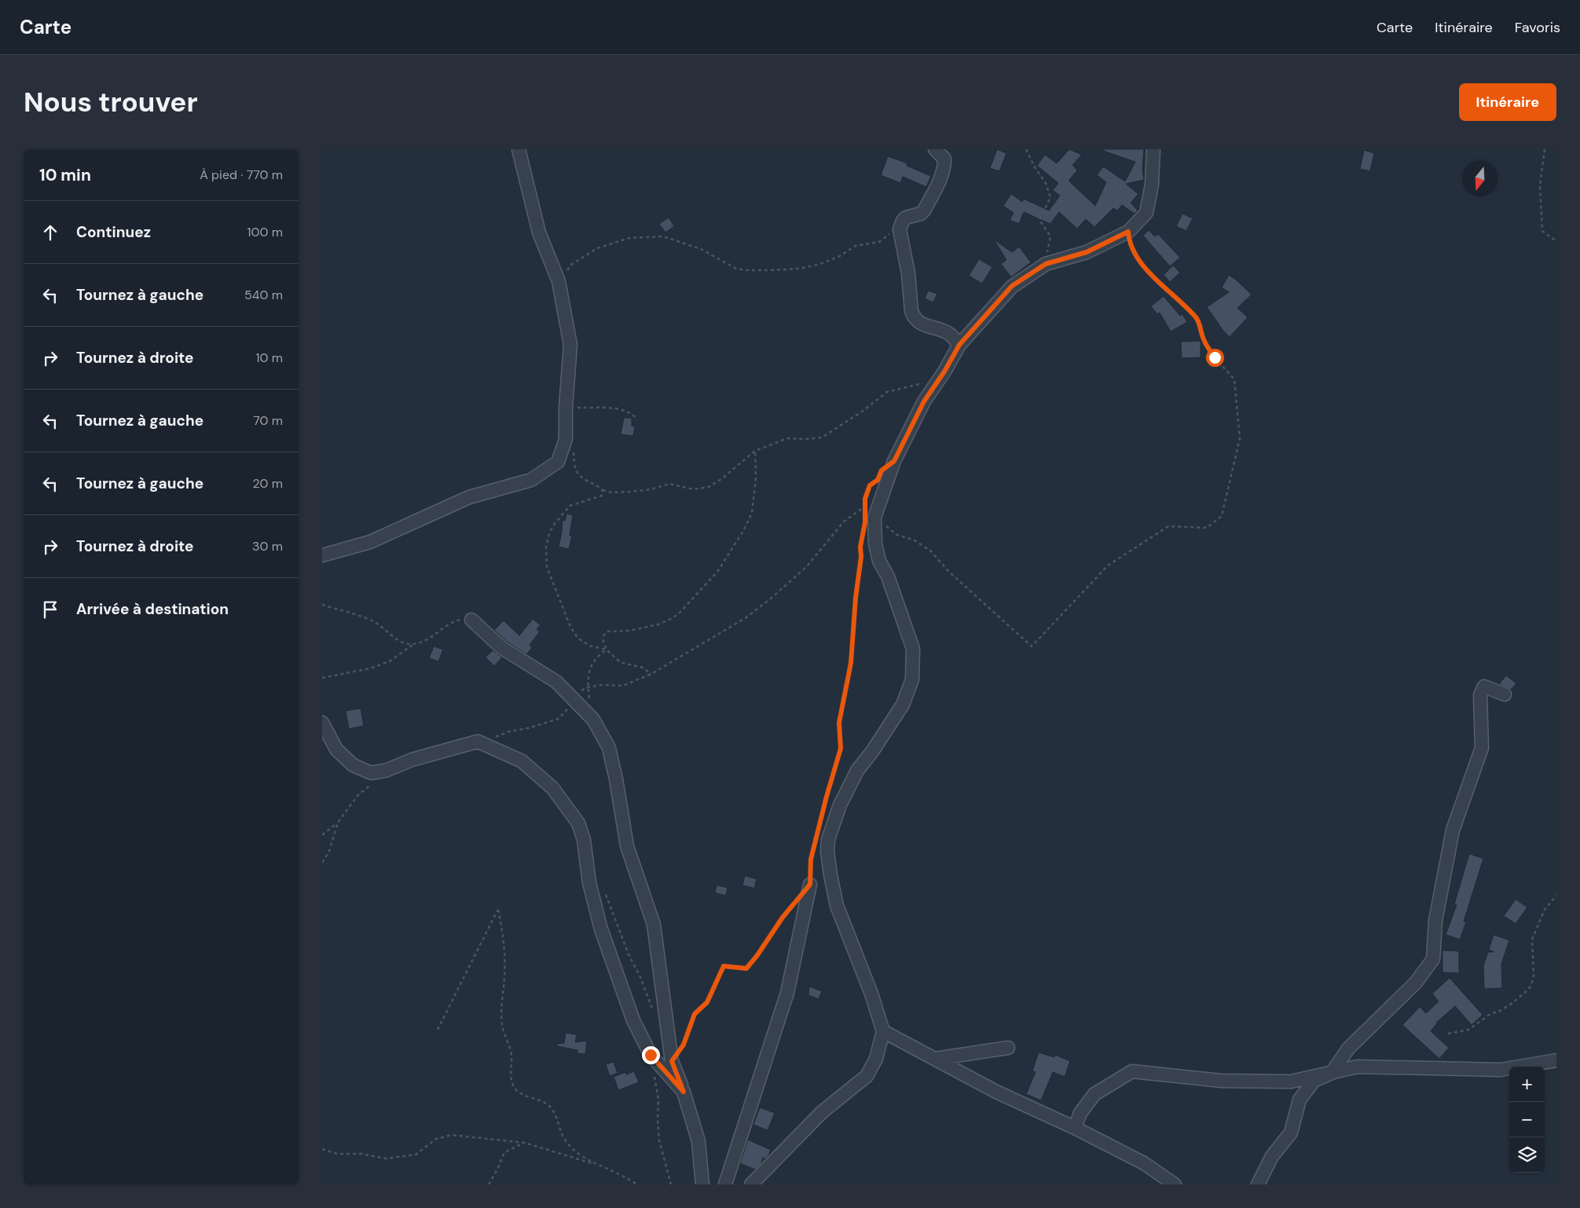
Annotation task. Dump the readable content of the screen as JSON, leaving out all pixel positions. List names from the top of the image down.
{
  "north": "bottom",
  "page": {
    "header": "Carte",
    "nav": ["Carte", "Itinéraire", "Favoris"],
    "buttons": "Itinéraire",
    "title": "Nous trouver",
    "heading": ["10 min", "À pied · 770 m"],
    "list": [
      ["Continuez", "100 m"],
      ["Tournez à gauche", "540 m"],
      ["Tournez à droite", "10 m"],
      ["Tournez à gauche", "70 m"],
      ["Tournez à gauche", "20 m"],
      ["Tournez à droite", "30 m"],
      "Arrivée à destination"
    ],
    "map_buttons": ["+", "−"]
  }
}
